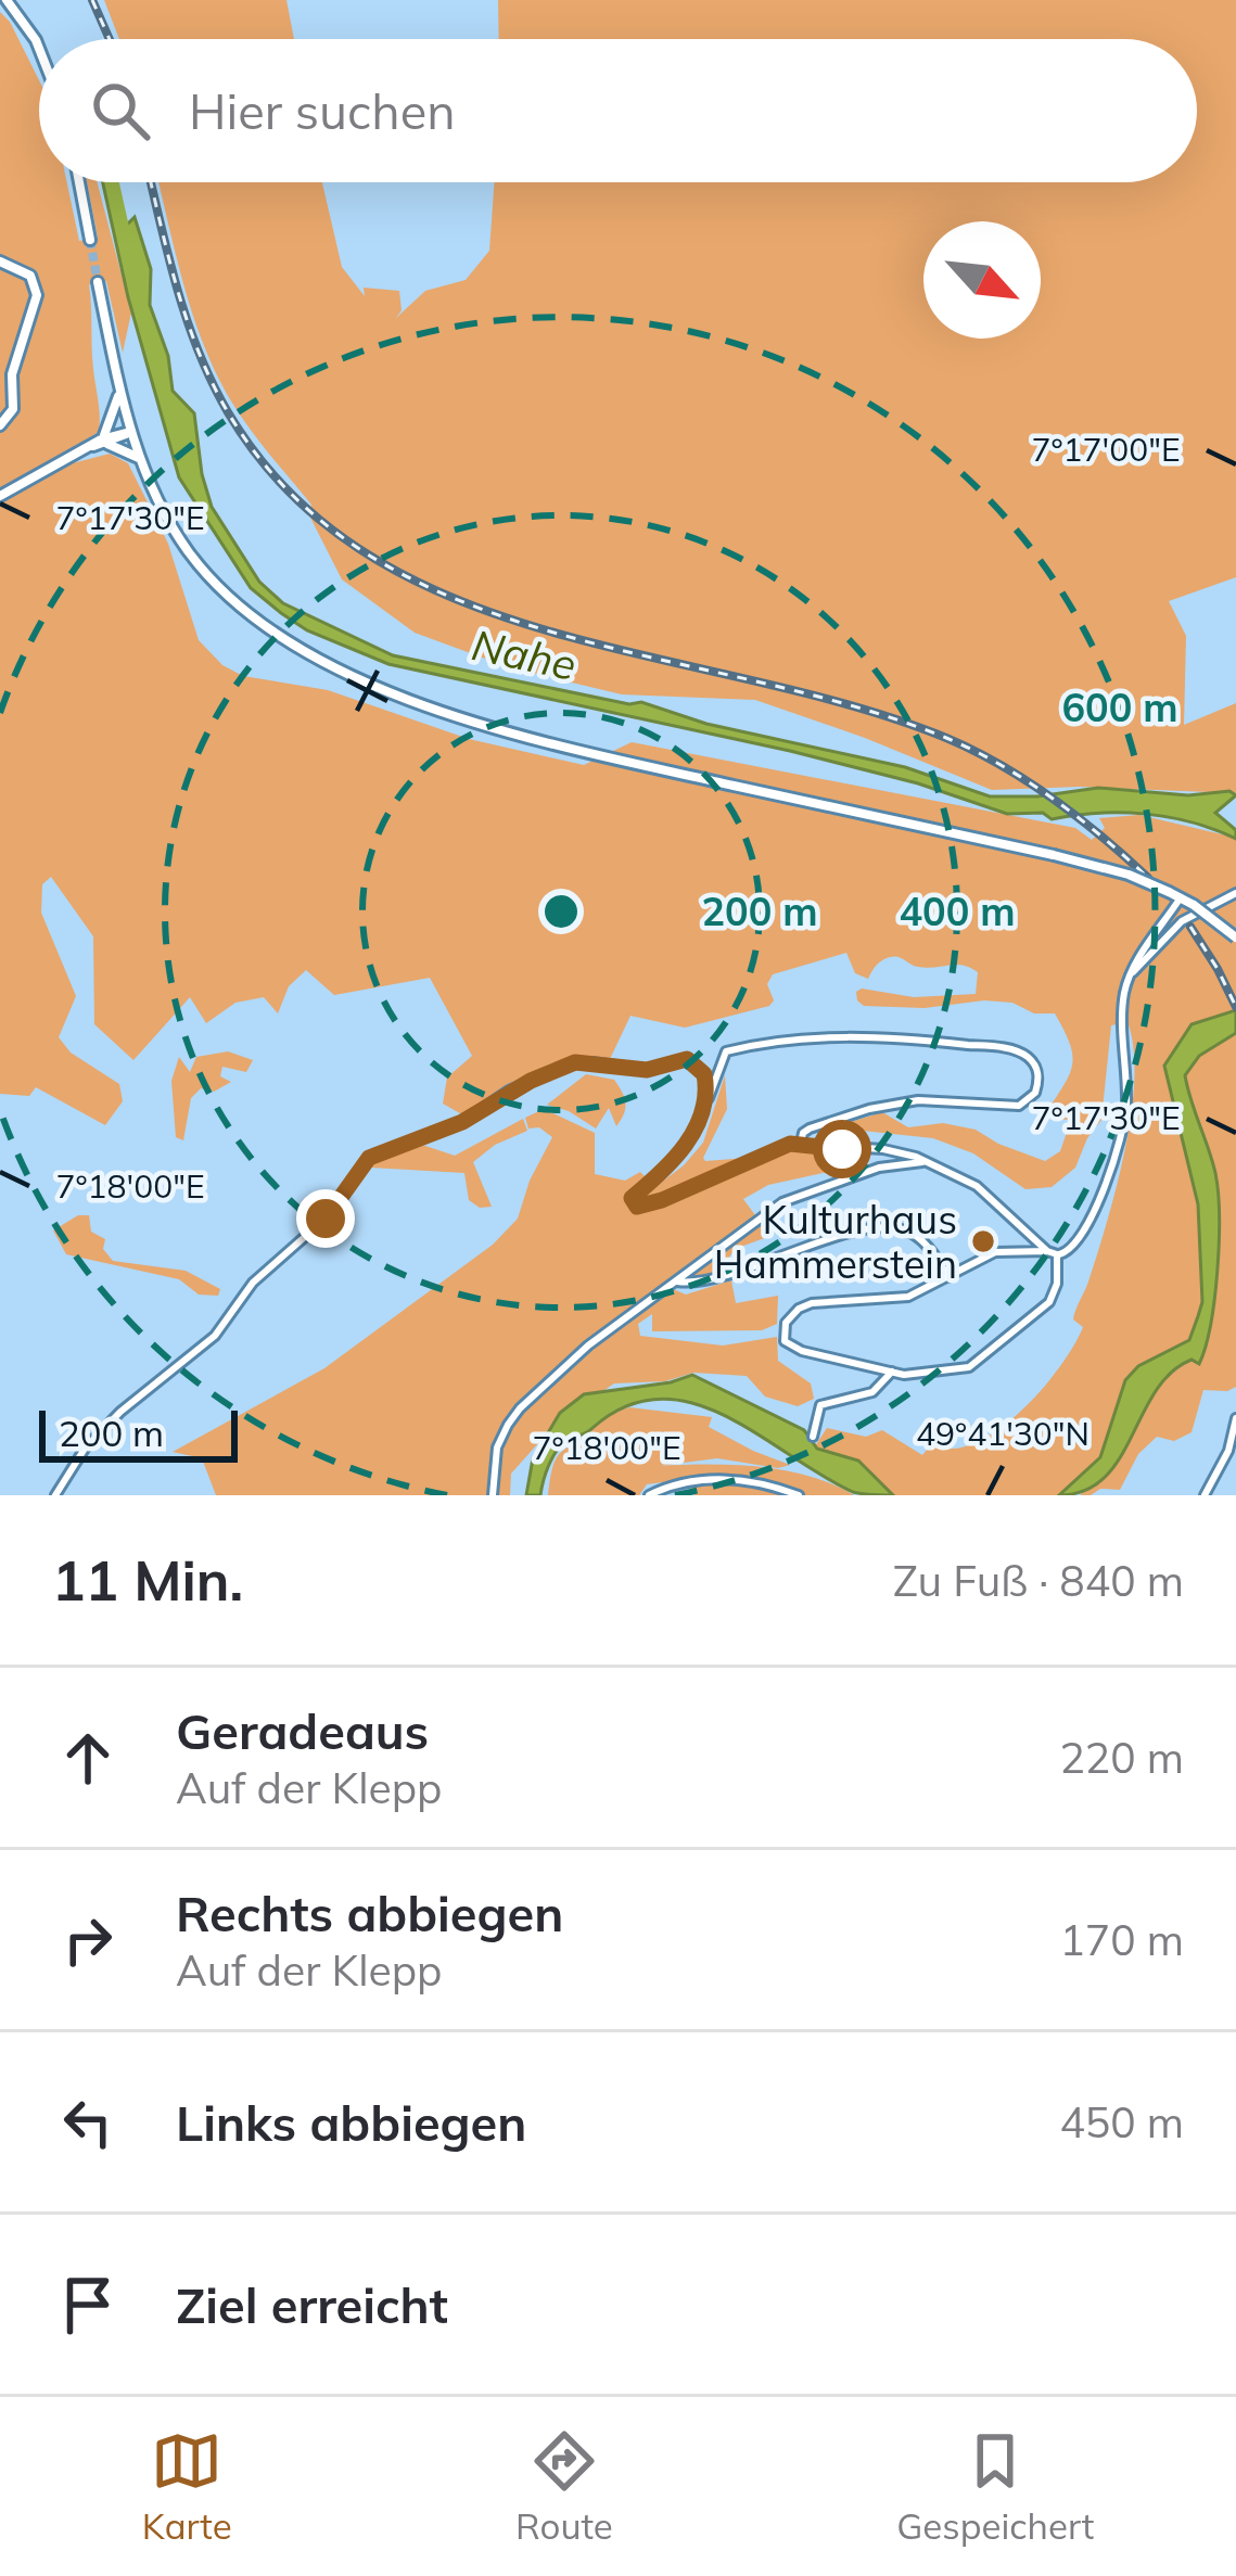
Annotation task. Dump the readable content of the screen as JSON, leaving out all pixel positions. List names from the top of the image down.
{
  "water": ["Nahe"],
  "places": ["Kulturhaus Hammerstein"],
  "scale_bar": "200 m",
  "north": "bottom right",
  "page": {
    "search": "Hier suchen",
    "scale": "200 m",
    "heading": ["11 Min.", "Zu Fuß · 840 m"],
    "list": [
      ["Geradeaus", "Auf der Klepp", "220 m"],
      ["Rechts abbiegen", "Auf der Klepp", "170 m"],
      ["Links abbiegen", "450 m"],
      "Ziel erreicht"
    ],
    "nav": ["Karte", "Route", "Gespeichert"]
  },
  "coordinates": [
    "7°17'00\"E",
    "7°17'30\"E",
    "7°18'00\"E",
    "49°41'30\"N"
  ],
  "rings": ["600 m", "200 m", "400 m"]
}
